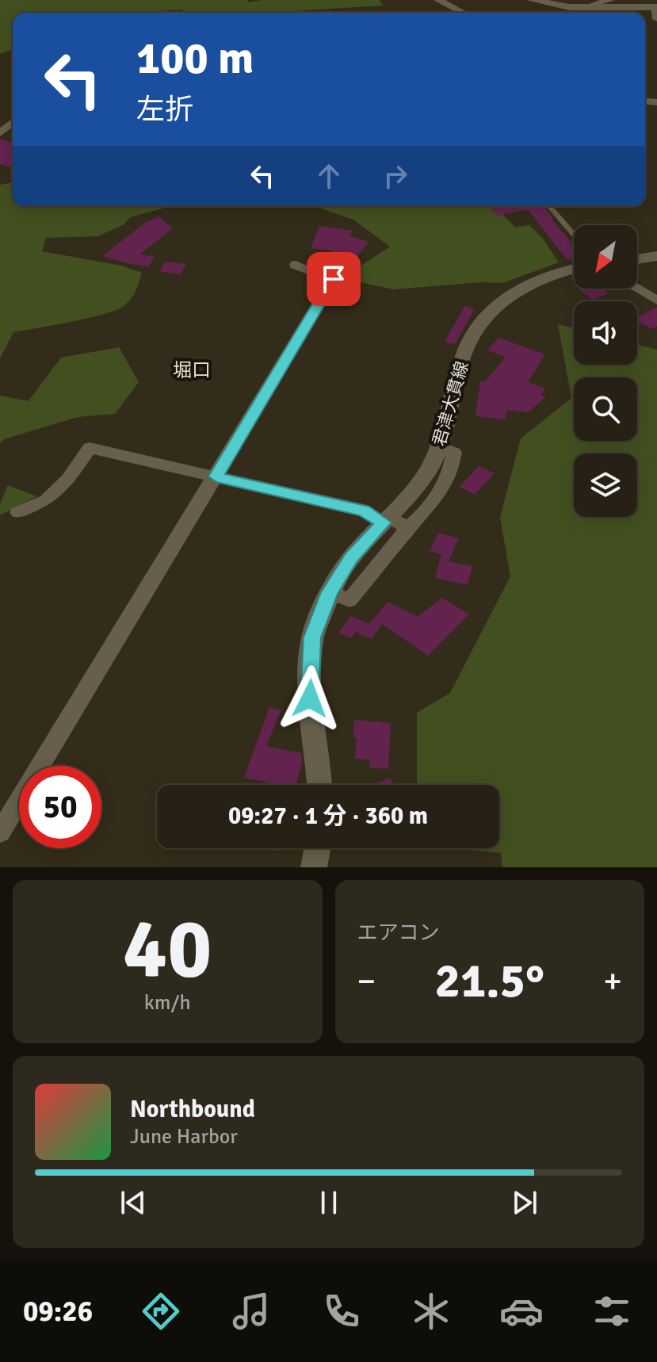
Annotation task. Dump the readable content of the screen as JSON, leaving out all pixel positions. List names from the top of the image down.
{
  "streets": {
    "main road": ["君津大貫線"]
  },
  "districts": ["堀口"],
  "north": "bottom left",
  "page": {
    "turn": ["100 m", "左折"],
    "limit": "50",
    "trip": "09:27 · 1 分 · 360 m",
    "tile": [
      ["40", "km/h"],
      "エアコン"
    ],
    "heat": ["−", "21.5°", "+"],
    "song": ["Northbound", "June Harbor"],
    "tabs": "09:26"
  }
}
